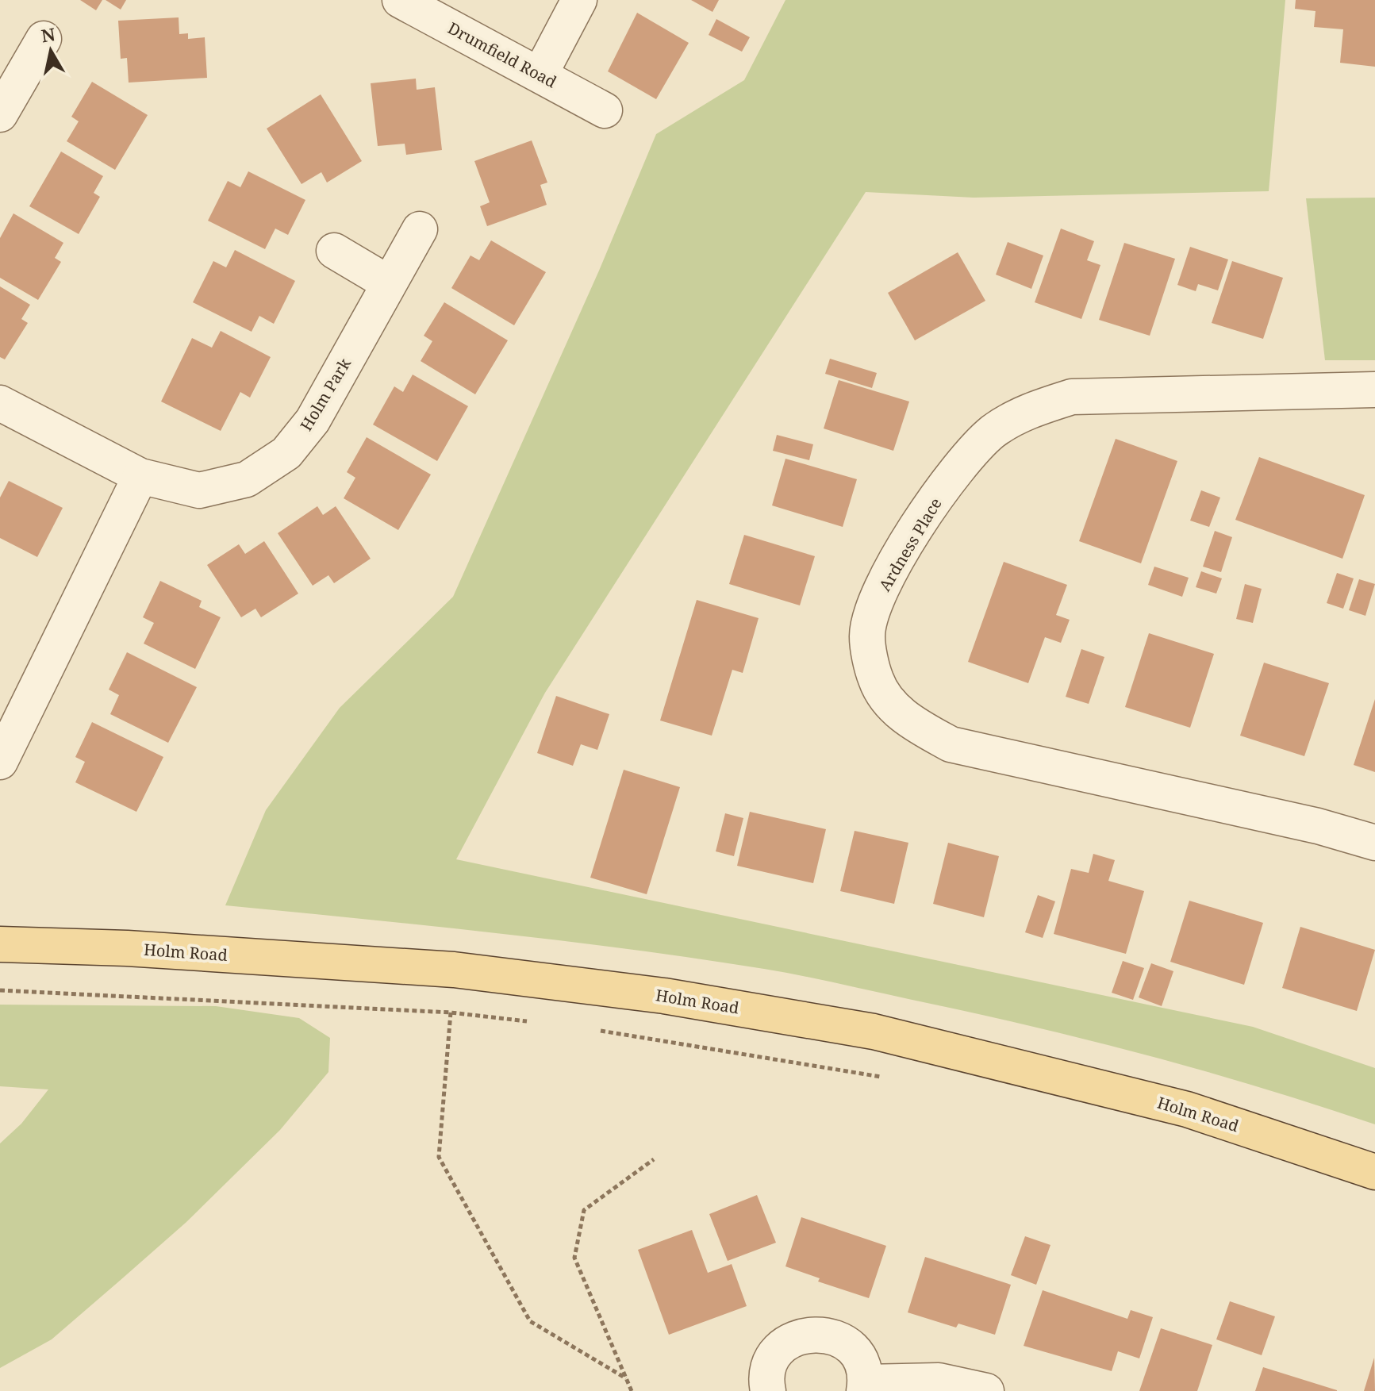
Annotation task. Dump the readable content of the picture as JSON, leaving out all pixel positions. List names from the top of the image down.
{
  "streets": {
    "main road": ["Holm Road"],
    "street": ["Drumfield Road", "Holm Park", "Ardness Place"]
  },
  "north": "top"
}
